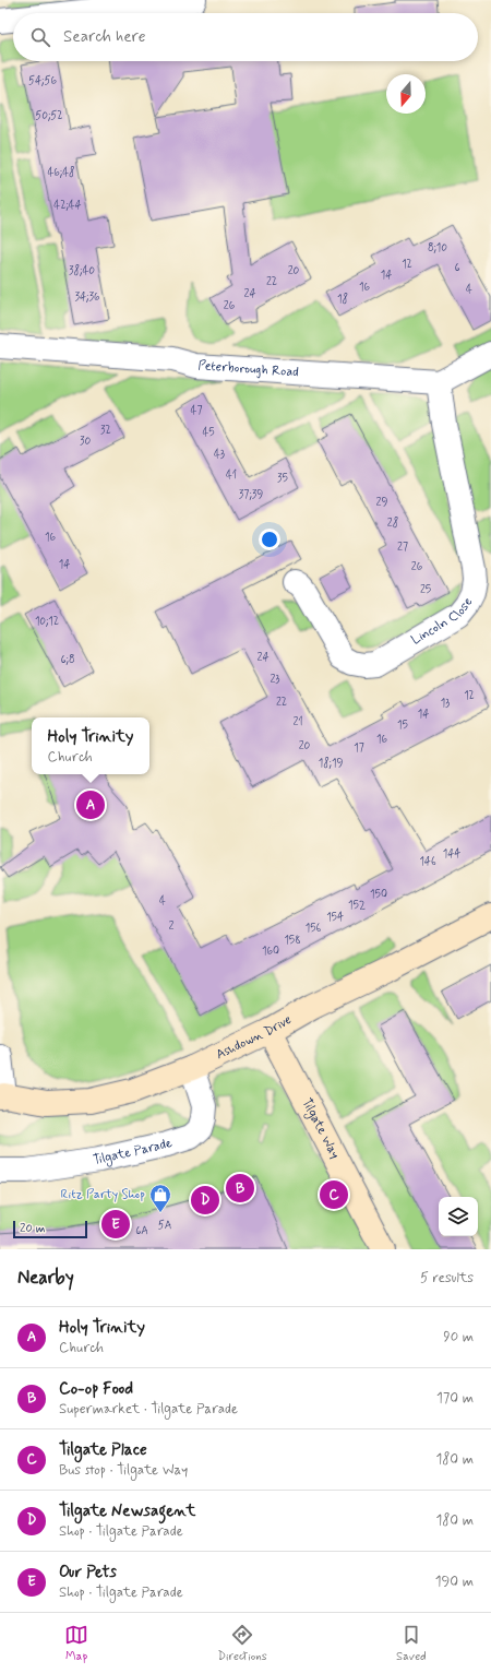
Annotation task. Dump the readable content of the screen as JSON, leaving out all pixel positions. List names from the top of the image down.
{
  "streets": {
    "street": [
      "Peterborough Road",
      "Lincoln Close",
      "Ashdown Drive",
      "Tilgate Way",
      "Tilgate Parade"
    ]
  },
  "crossings": [
    ["Peterborough Road", "Lincoln Close"],
    ["Ashdown Drive", "Tilgate Way"],
    ["Ashdown Drive", "Tilgate Parade"]
  ],
  "places": {
    "shop": ["Ritz Party Shop"]
  },
  "house_numbers": [
    "54;56",
    "50;52",
    "46;48",
    "42;44",
    "8;10",
    "12",
    "6",
    "38;40",
    "20",
    "14",
    "22",
    "16",
    "4",
    "24",
    "34;36",
    "18",
    "26",
    "47",
    "32",
    "45",
    "30",
    "43",
    "41",
    "35",
    "37;39",
    "29",
    "28",
    "16",
    "27",
    "14",
    "26",
    "25",
    "10;12",
    "24",
    "6;8",
    "23",
    "12",
    "22",
    "13",
    "14",
    "21",
    "15",
    "16",
    "20",
    "17",
    "18;19",
    "144",
    "146",
    "150",
    "4",
    "152",
    "154",
    "2",
    "156",
    "158",
    "160",
    "5A",
    "6A"
  ],
  "scale_bar": "20 m",
  "north": "bottom",
  "page": {
    "search": "Search here",
    "popup": ["Holy Trinity", "Church"],
    "pins": [
      "A",
      "B",
      "C",
      "D",
      "E"
    ],
    "scale": "20 m",
    "heading": ["Nearby", "5 results"],
    "list": [
      {
        "mark": "A",
        "name": "Holy Trinity",
        "note": "Church",
        "value": "90 m"
      },
      {
        "mark": "B",
        "name": "Co-op Food",
        "note": "Supermarket · Tilgate Parade",
        "value": "170 m"
      },
      {
        "mark": "C",
        "name": "Tilgate Place",
        "note": "Bus stop · Tilgate Way",
        "value": "180 m"
      },
      {
        "mark": "D",
        "name": "Tilgate Newsagent",
        "note": "Shop · Tilgate Parade",
        "value": "180 m"
      },
      {
        "mark": "E",
        "name": "Our Pets",
        "note": "Shop · Tilgate Parade",
        "value": "190 m"
      }
    ],
    "nav": ["Map", "Directions", "Saved"]
  }
}
